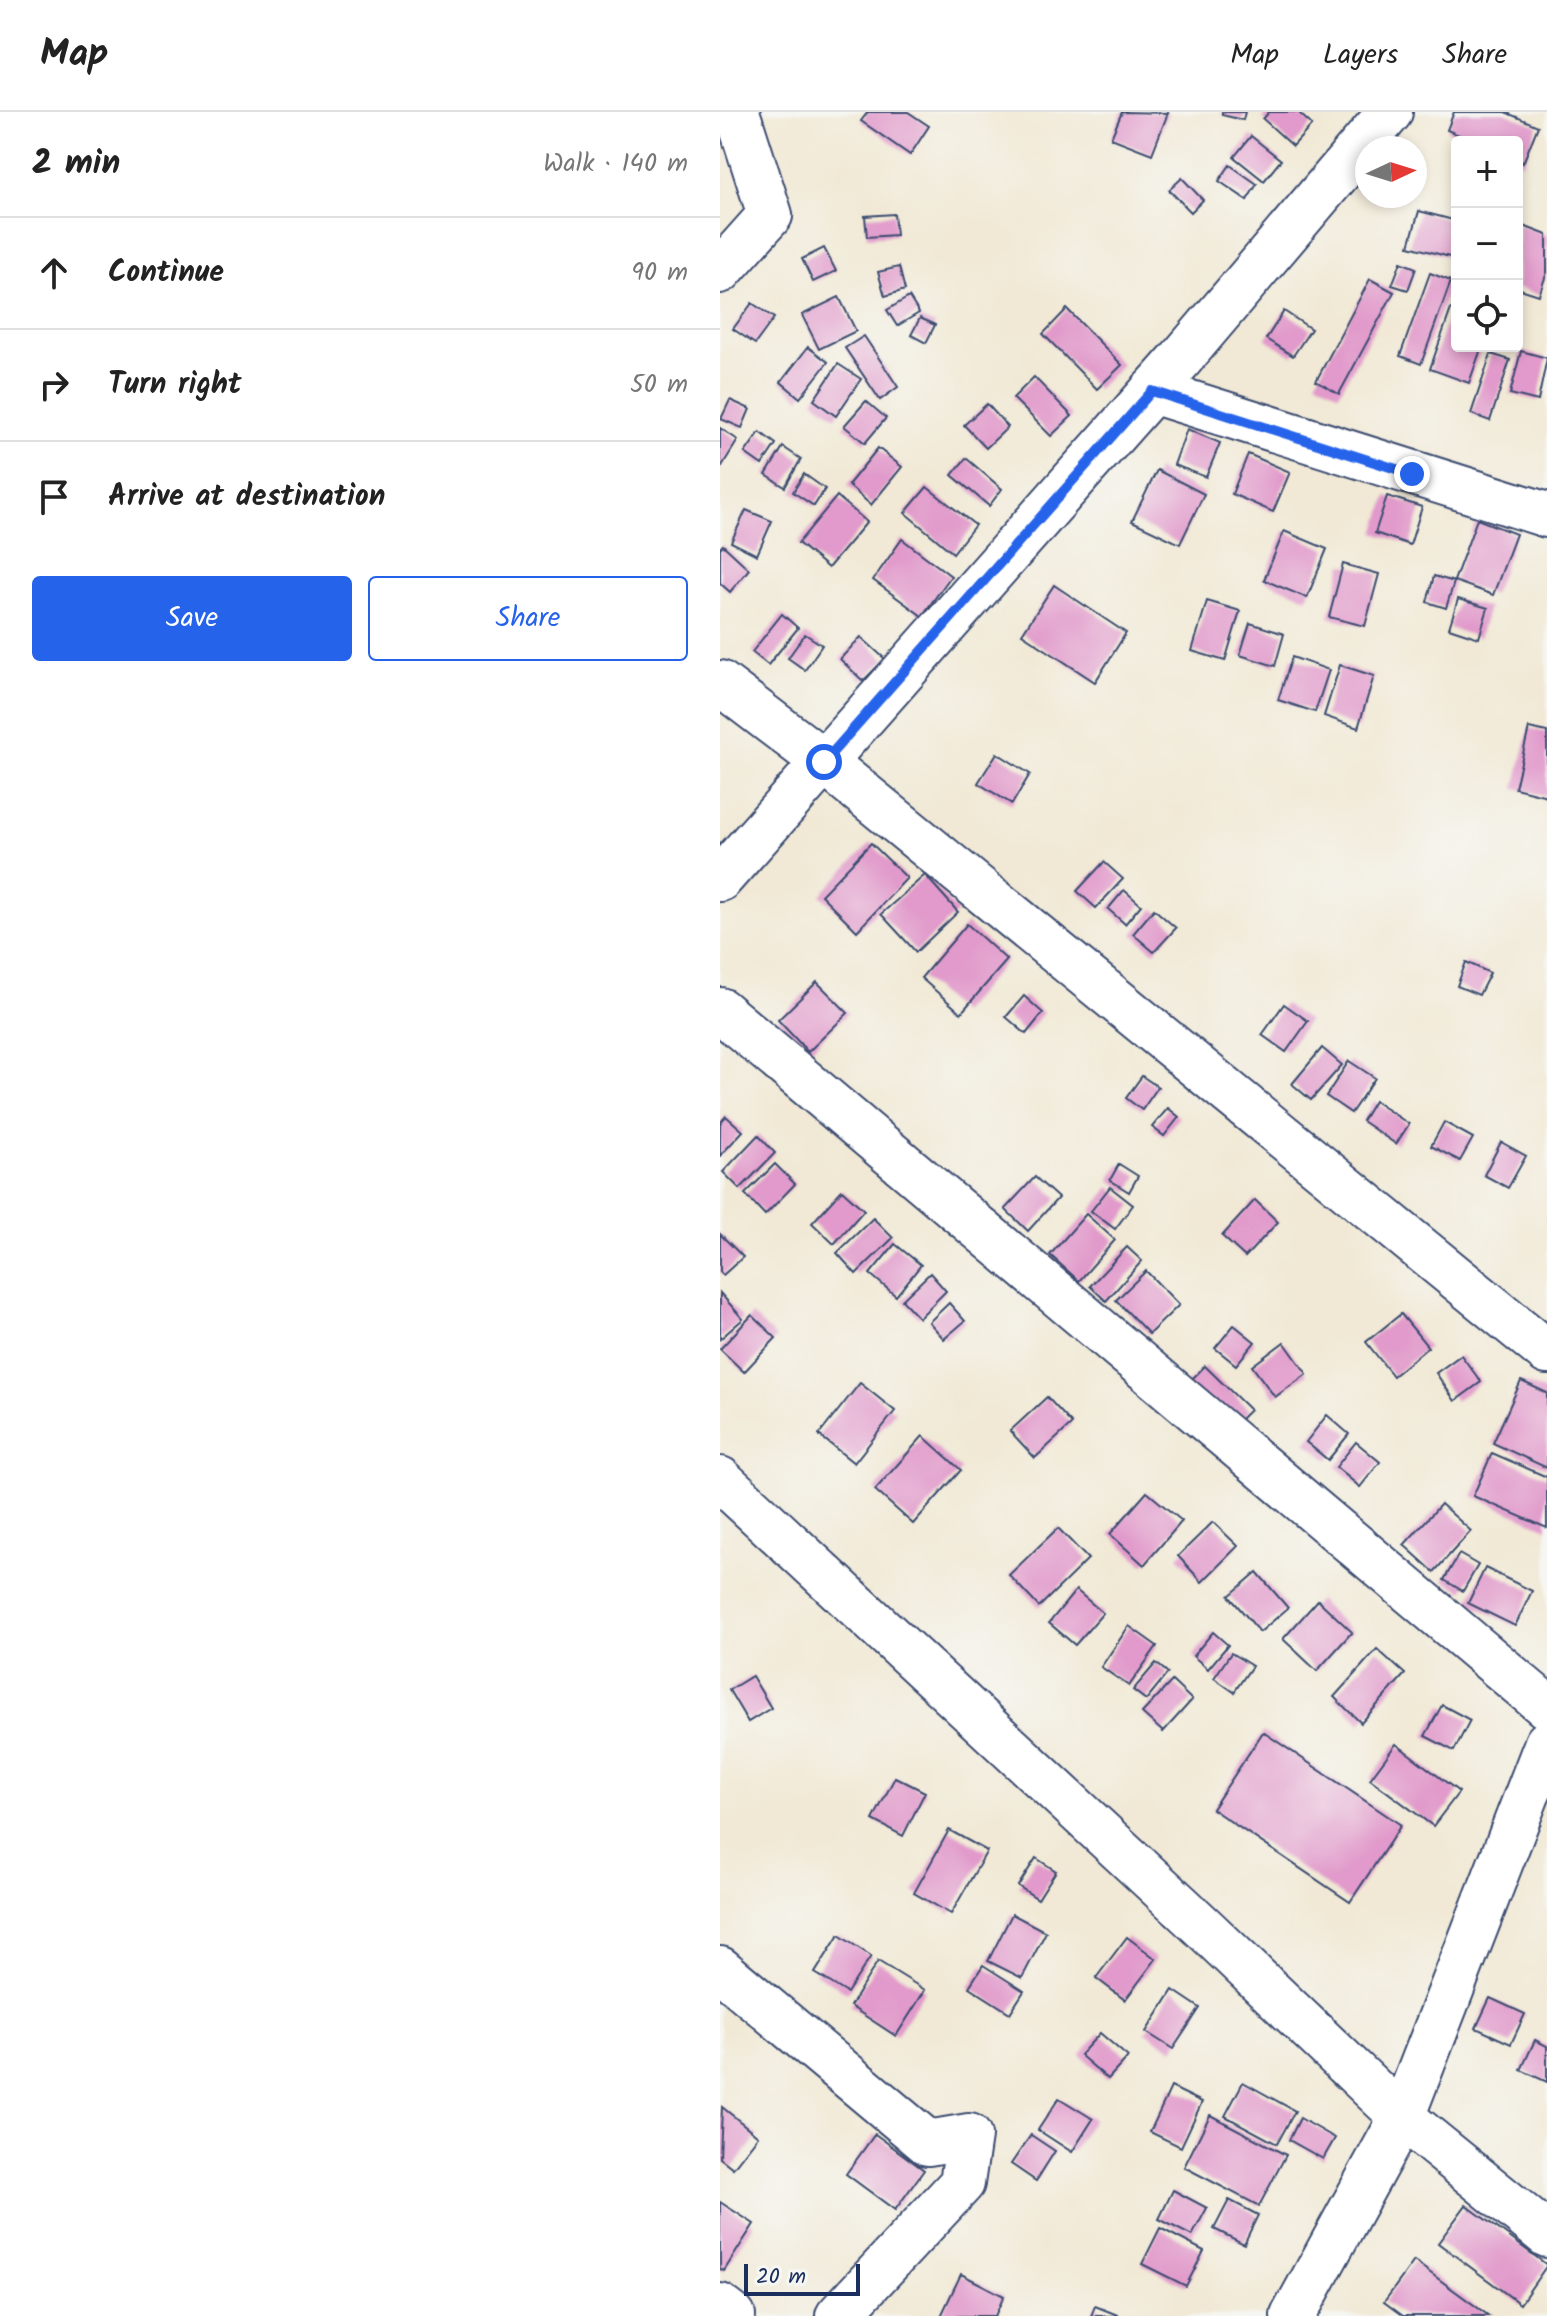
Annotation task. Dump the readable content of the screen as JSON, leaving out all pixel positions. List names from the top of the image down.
{
  "scale_bar": "20 m",
  "north": "right",
  "page": {
    "header": "Map",
    "nav": ["Map", "Layers", "Share"],
    "heading": ["2 min", "Walk · 140 m"],
    "map_buttons": ["+", "−"],
    "list": [
      ["Continue", "90 m"],
      ["Turn right", "50 m"],
      "Arrive at destination"
    ],
    "buttons": ["Save", "Share"],
    "scale": "20 m"
  }
}
